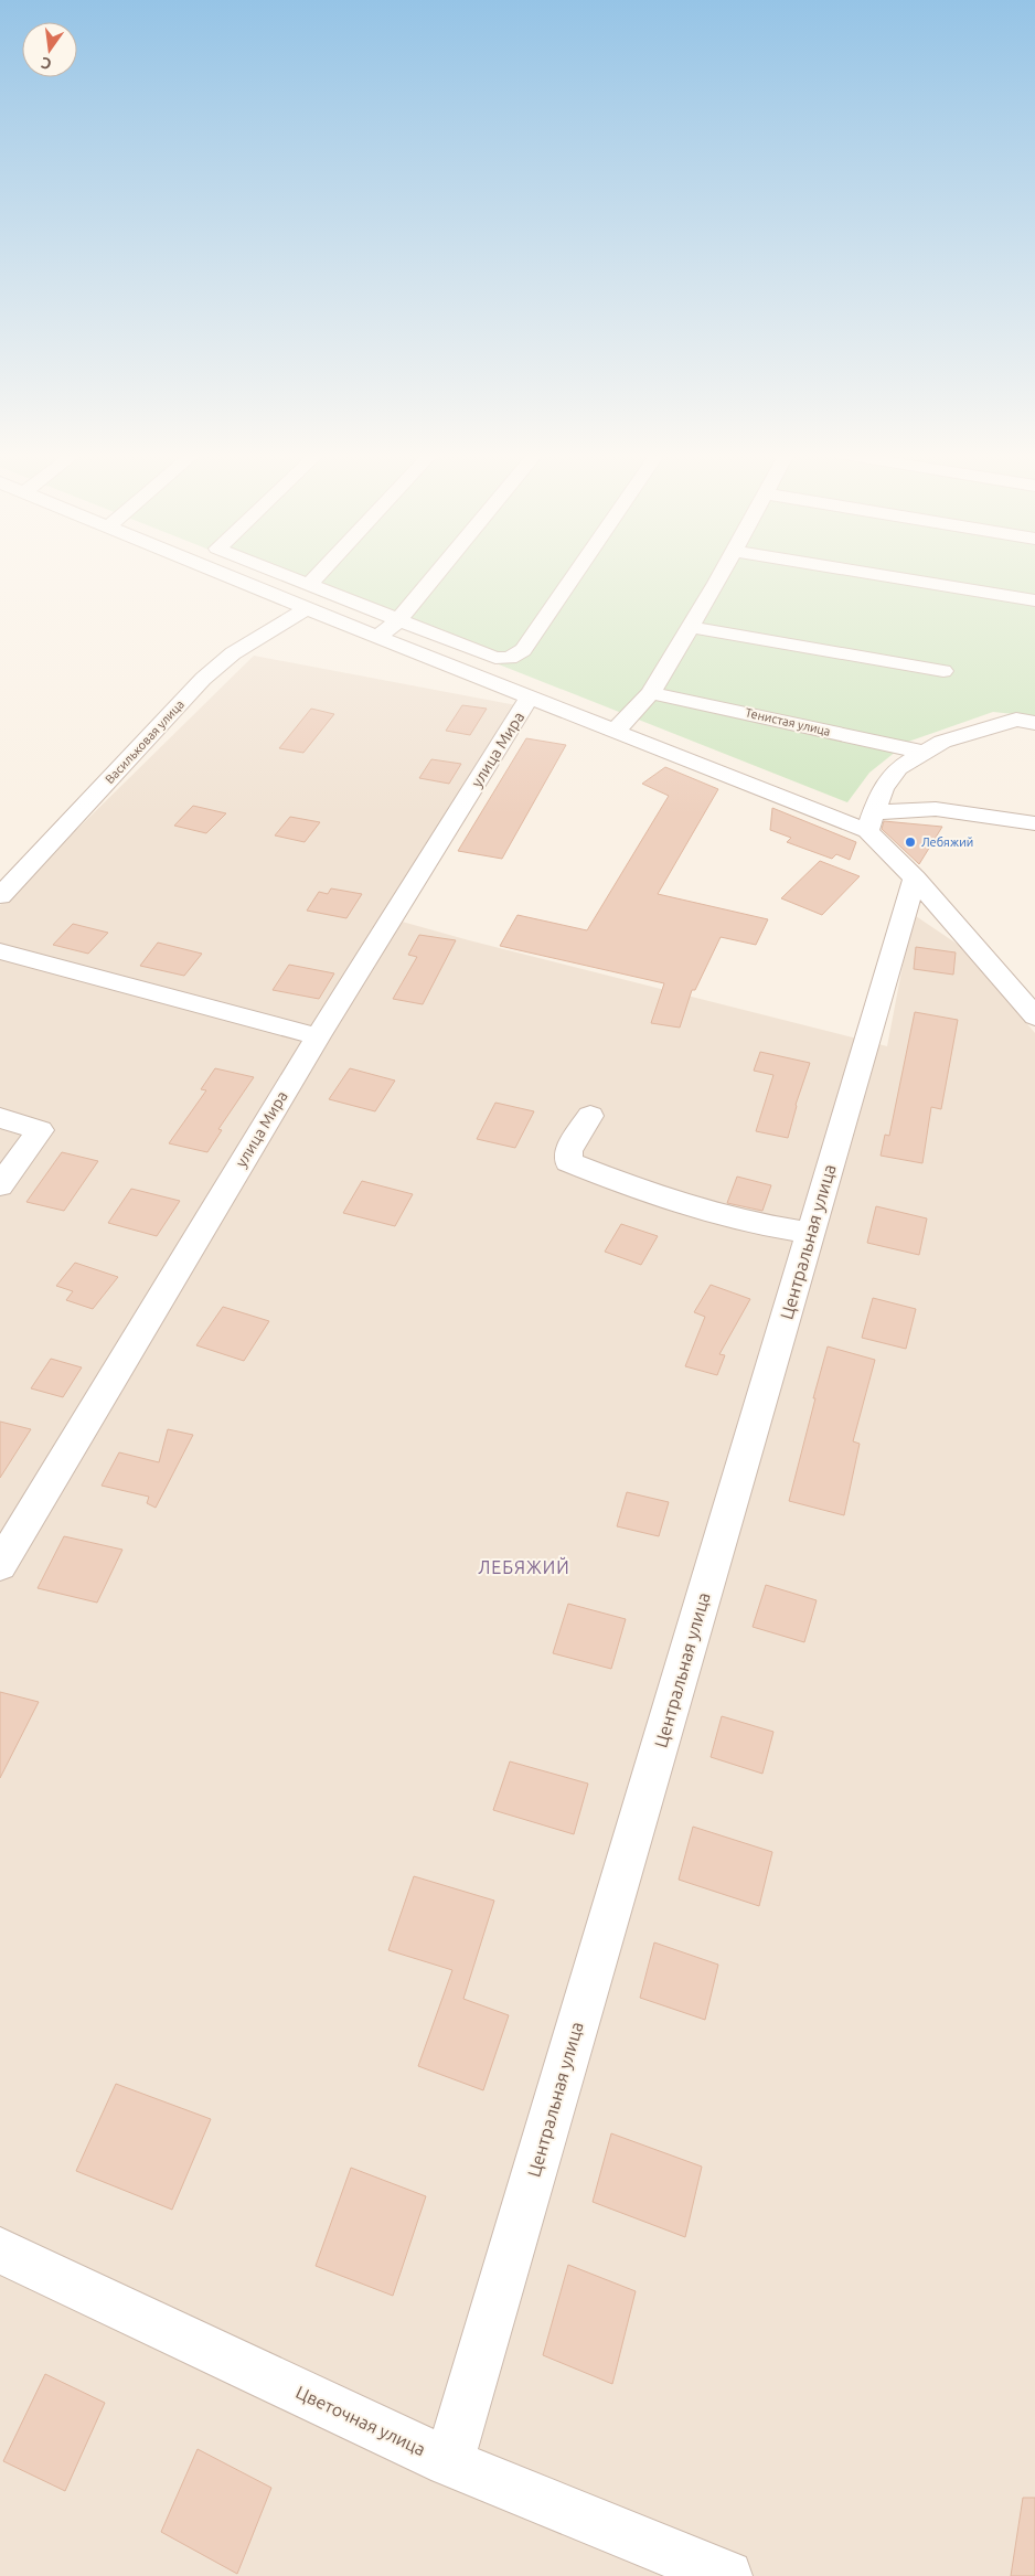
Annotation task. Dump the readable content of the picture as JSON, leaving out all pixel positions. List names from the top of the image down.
{
  "streets": {
    "street": [
      "Тенистая улица",
      "Васильковая улица",
      "улица Мира",
      "Центральная улица",
      "Цветочная улица"
    ]
  },
  "crossings": [
    ["Центральная улица", "Цветочная улица"]
  ],
  "districts": ["ЛЕБЯЖИЙ"],
  "places": ["Лебяжий"],
  "north": "bottom"
}
